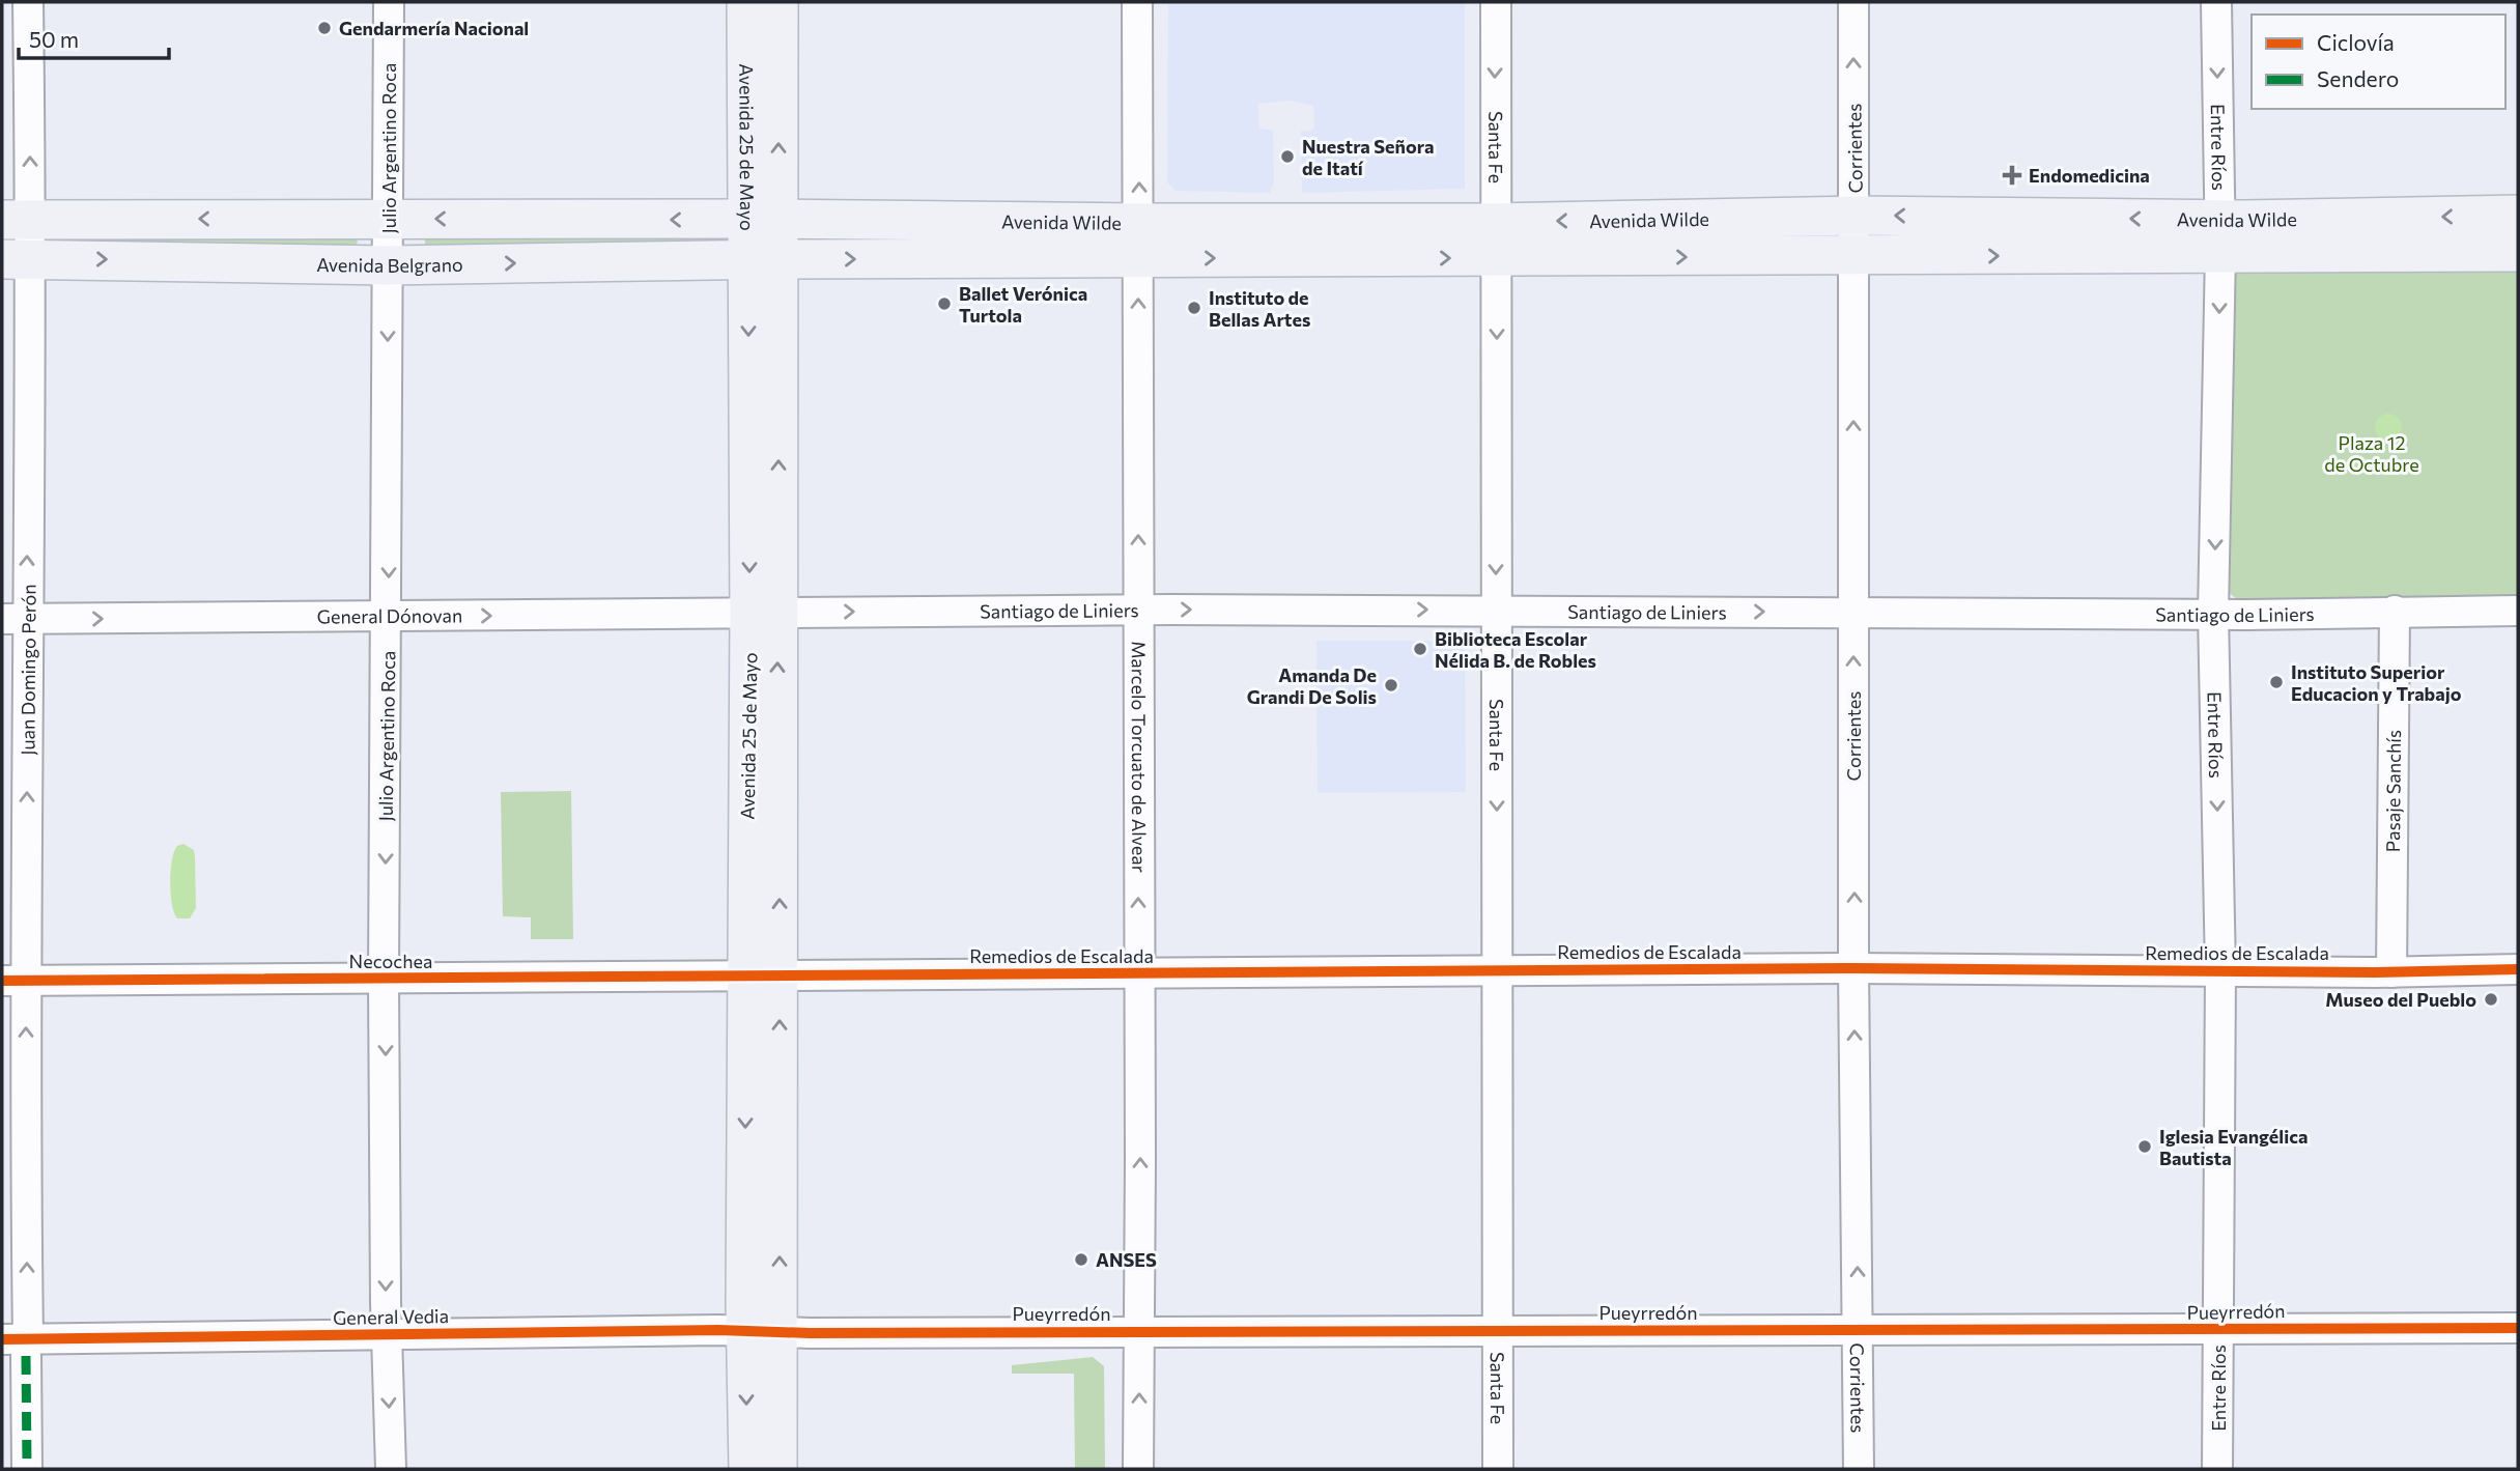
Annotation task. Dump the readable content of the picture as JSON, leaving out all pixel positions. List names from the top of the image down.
{
  "streets": {
    "main road": ["Avenida 25 de Mayo", "Avenida Wilde", "Avenida Belgrano"],
    "street": [
      "Julio Argentino Roca",
      "Santa Fe",
      "Corrientes",
      "Entre Ríos",
      "Santiago de Liniers",
      "General Dónovan",
      "Juan Domingo Perón",
      "Marcelo Torcuato de Alvear",
      "Pasaje Sanchís",
      "Remedios de Escalada",
      "Necochea",
      "Pueyrredón",
      "General Vedia"
    ]
  },
  "crossings": [
    ["Julio Argentino Roca", "Avenida Belgrano"],
    ["Julio Argentino Roca", "General Dónovan"],
    ["Julio Argentino Roca", "Necochea"],
    ["Julio Argentino Roca", "General Vedia"],
    ["Avenida 25 de Mayo", "Avenida Wilde"],
    ["Avenida 25 de Mayo", "Avenida Belgrano"],
    ["Avenida 25 de Mayo", "Santiago de Liniers"],
    ["Avenida 25 de Mayo", "General Dónovan"],
    ["Avenida 25 de Mayo", "Remedios de Escalada"],
    ["Avenida 25 de Mayo", "Necochea"],
    ["Avenida 25 de Mayo", "Pueyrredón"],
    ["Avenida 25 de Mayo", "General Vedia"],
    ["Santa Fe", "Avenida Wilde"],
    ["Santa Fe", "Santiago de Liniers"],
    ["Santa Fe", "Remedios de Escalada"],
    ["Santa Fe", "Pueyrredón"],
    ["Corrientes", "Avenida Wilde"],
    ["Corrientes", "Santiago de Liniers"],
    ["Corrientes", "Remedios de Escalada"],
    ["Corrientes", "Pueyrredón"],
    ["Entre Ríos", "Avenida Wilde"],
    ["Entre Ríos", "Santiago de Liniers"],
    ["Entre Ríos", "Remedios de Escalada"],
    ["Entre Ríos", "Pueyrredón"],
    ["Avenida Wilde", "Avenida Belgrano"],
    ["Avenida Wilde", "Marcelo Torcuato de Alvear"],
    ["Avenida Belgrano", "Juan Domingo Perón"],
    ["Santiago de Liniers", "General Dónovan"],
    ["Santiago de Liniers", "Marcelo Torcuato de Alvear"],
    ["Santiago de Liniers", "Pasaje Sanchís"],
    ["General Dónovan", "Juan Domingo Perón"],
    ["Juan Domingo Perón", "Necochea"],
    ["Juan Domingo Perón", "General Vedia"],
    ["Marcelo Torcuato de Alvear", "Remedios de Escalada"],
    ["Marcelo Torcuato de Alvear", "Pueyrredón"],
    ["Pasaje Sanchís", "Remedios de Escalada"],
    ["Remedios de Escalada", "Necochea"],
    ["Pueyrredón", "General Vedia"]
  ],
  "one_way": [
    "Julio Argentino Roca",
    "Santa Fe",
    "Corrientes",
    "Entre Ríos",
    "Santiago de Liniers",
    "General Dónovan",
    "Juan Domingo Perón",
    "Marcelo Torcuato de Alvear"
  ],
  "parks": ["Plaza 12 de Octubre"],
  "places": {
    "other": [
      "Gendarmería Nacional",
      "Nuestra Señora de Itatí",
      "Ballet Verónica Turtola",
      "Instituto de Bellas Artes",
      "Biblioteca Escolar Nélida B. de Robles",
      "Instituto Superior Educacion y Trabajo",
      "Amanda De Grandi De Solis",
      "Museo del Pueblo",
      "Iglesia Evangélica Bautista",
      "ANSES"
    ],
    "health": ["Endomedicina"]
  },
  "legend": ["Ciclovía", "Sendero"],
  "scale_bar": "50 m"
}
